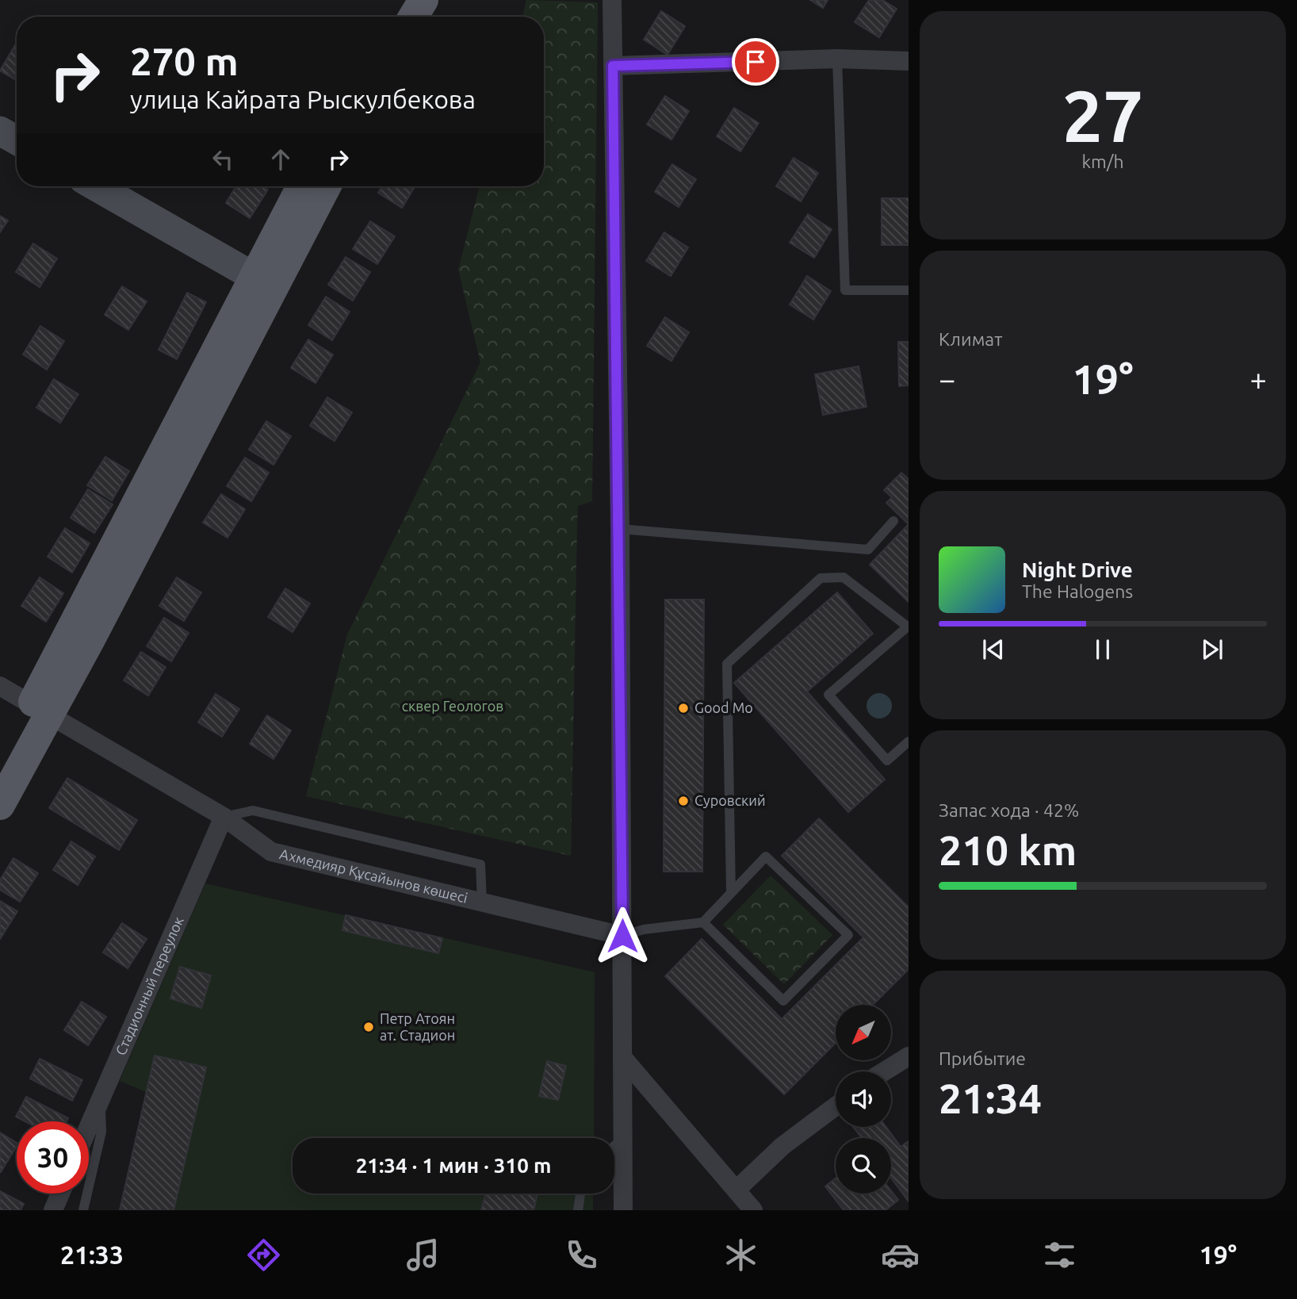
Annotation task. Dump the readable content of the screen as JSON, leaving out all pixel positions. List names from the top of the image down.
{
  "streets": {
    "street": ["Ахмедияр Құсайынов көшесі", "Стадионный переулок"]
  },
  "crossings": [
    ["Ахмедияр Құсайынов көшесі", "Стадионный переулок"]
  ],
  "parks": ["сквер Геологов"],
  "places": ["Good Mo", "Суровский", "Петр Атоян ат. Стадион"],
  "north": "bottom left",
  "page": {
    "tile": [
      ["27", "km/h"],
      "Климат",
      ["Запас хода · 42%", "210 km"],
      ["Прибытие", "21:34"]
    ],
    "turn": ["270 m", "улица Кайрата Рыскулбекова"],
    "heat": ["−", "19°", "+"],
    "song": ["Night Drive", "The Halogens"],
    "limit": "30",
    "trip": "21:34 · 1 мин · 310 m",
    "tabs": ["21:33", "19°"]
  }
}
